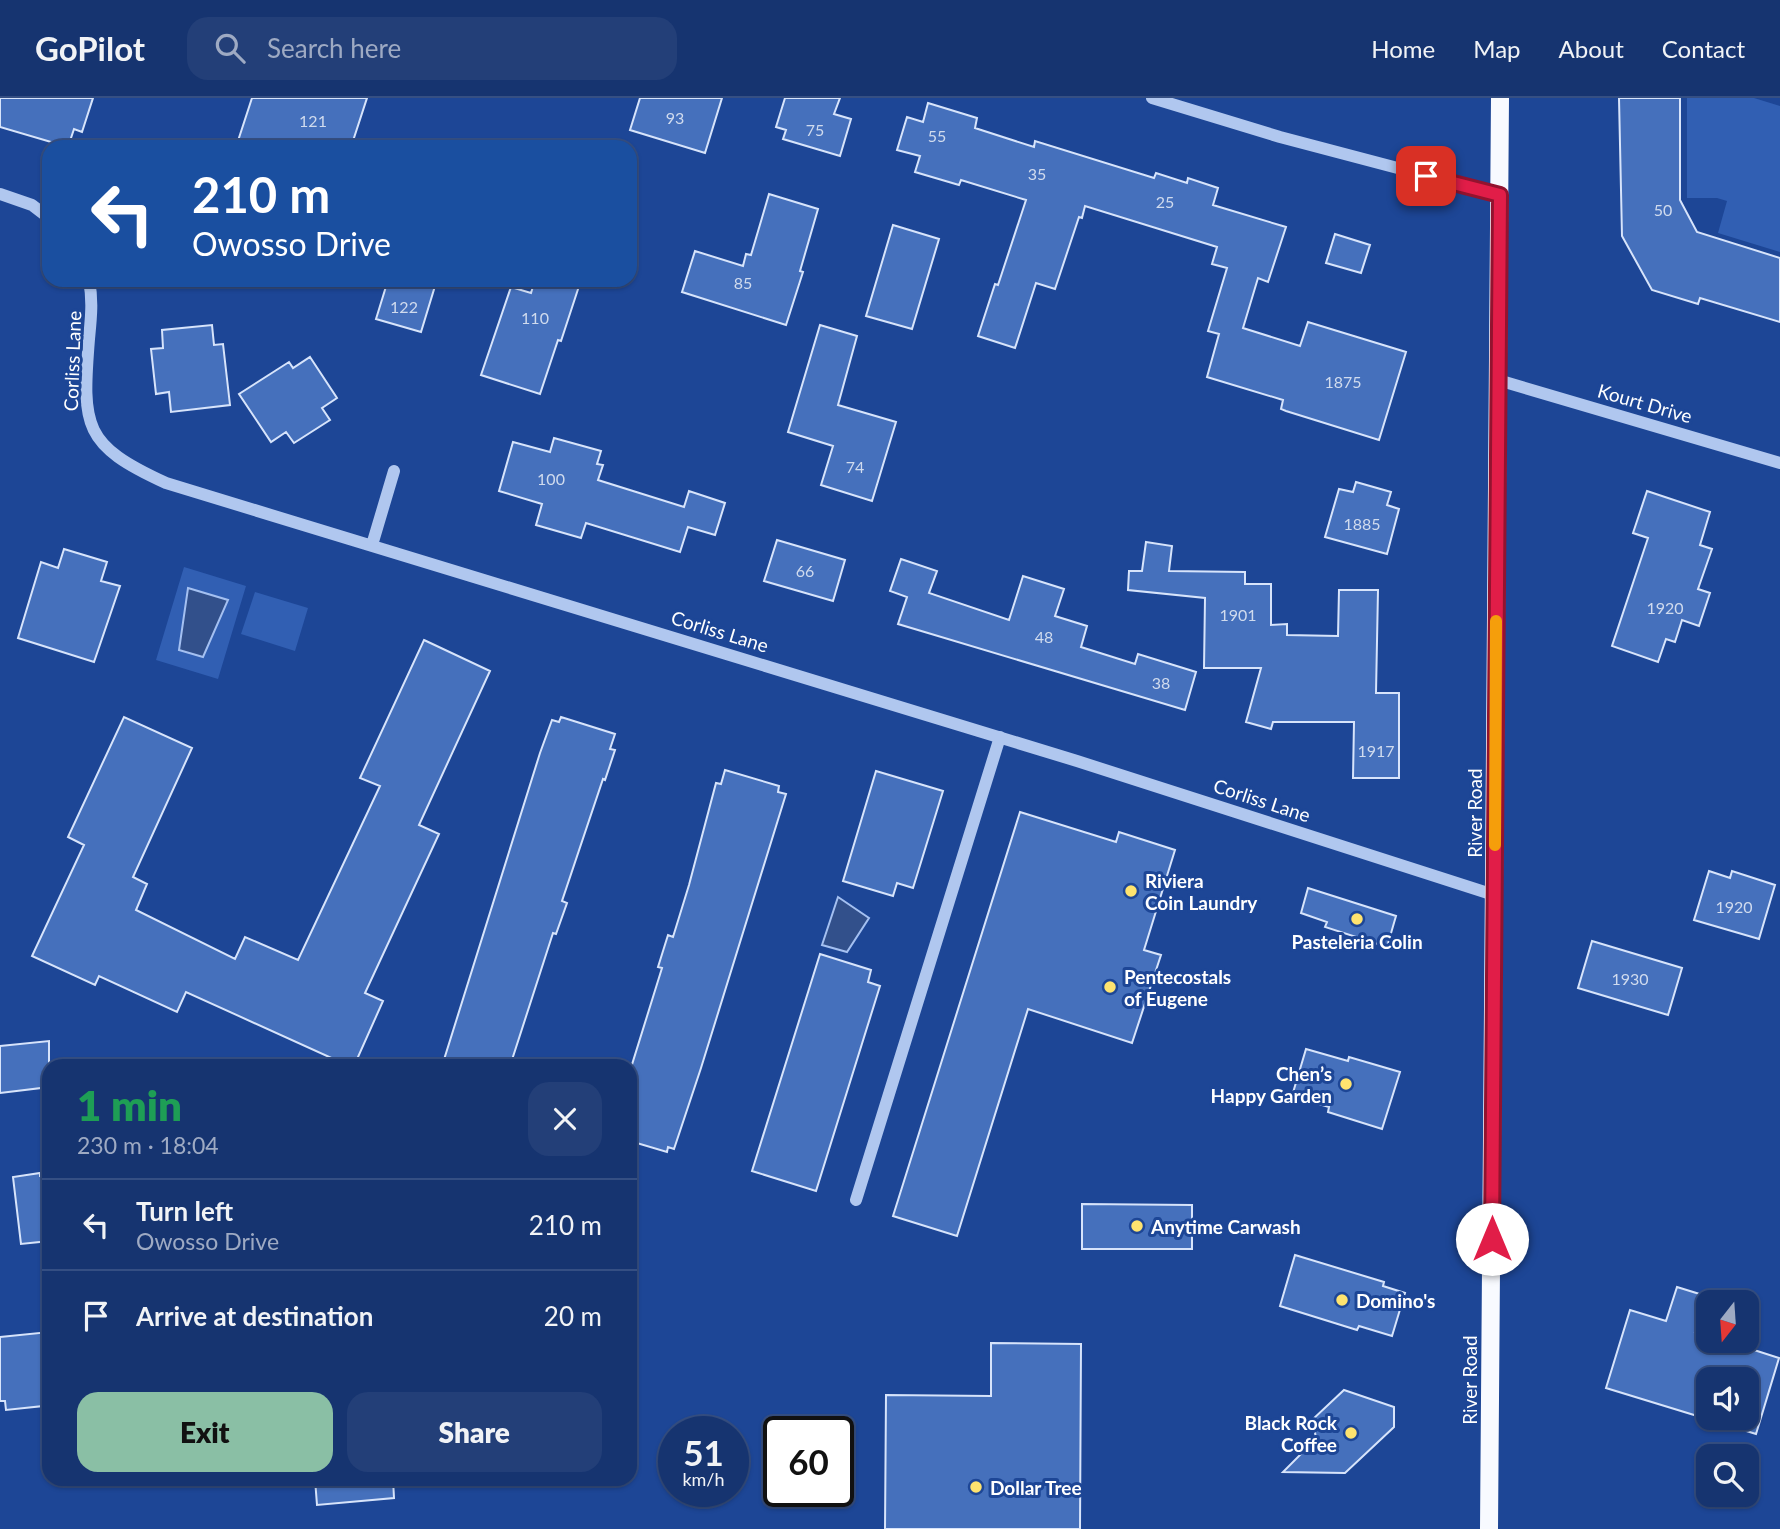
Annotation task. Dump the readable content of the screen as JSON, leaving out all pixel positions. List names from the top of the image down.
{
  "streets": {
    "main road": ["River Road"],
    "street": ["Corliss Lane", "Kourt Drive"]
  },
  "crossings": [
    ["Corliss Lane", "River Road"],
    ["Kourt Drive", "River Road"]
  ],
  "places": [
    "Riviera Coin Laundry",
    "Pasteleria Colin",
    "Pentecostals of Eugene",
    "Chen’s Happy Garden",
    "Anytime Carwash",
    "Domino's",
    "Black Rock Coffee",
    "Dollar Tree"
  ],
  "house_numbers": [
    "93",
    "121",
    "75",
    "55",
    "35",
    "25",
    "50",
    "85",
    "122",
    "110",
    "1875",
    "74",
    "100",
    "1885",
    "66",
    "1920",
    "1901",
    "48",
    "38",
    "1917",
    "1920",
    "1930"
  ],
  "north": "bottom",
  "page": {
    "header": "GoPilot",
    "search": "Search here",
    "nav": [
      "Home",
      "Map",
      "About",
      "Contact"
    ],
    "turn": ["210 m", "Owosso Drive"],
    "heading": ["1 min", "230 m · 18:04"],
    "list": [
      {
        "name": "Turn left",
        "note": "Owosso Drive",
        "value": "210 m"
      },
      {
        "name": "Arrive at destination",
        "value": "20 m"
      }
    ],
    "buttons": ["Exit", "Share"],
    "speed": "51 km/h",
    "limit": "60"
  }
}
